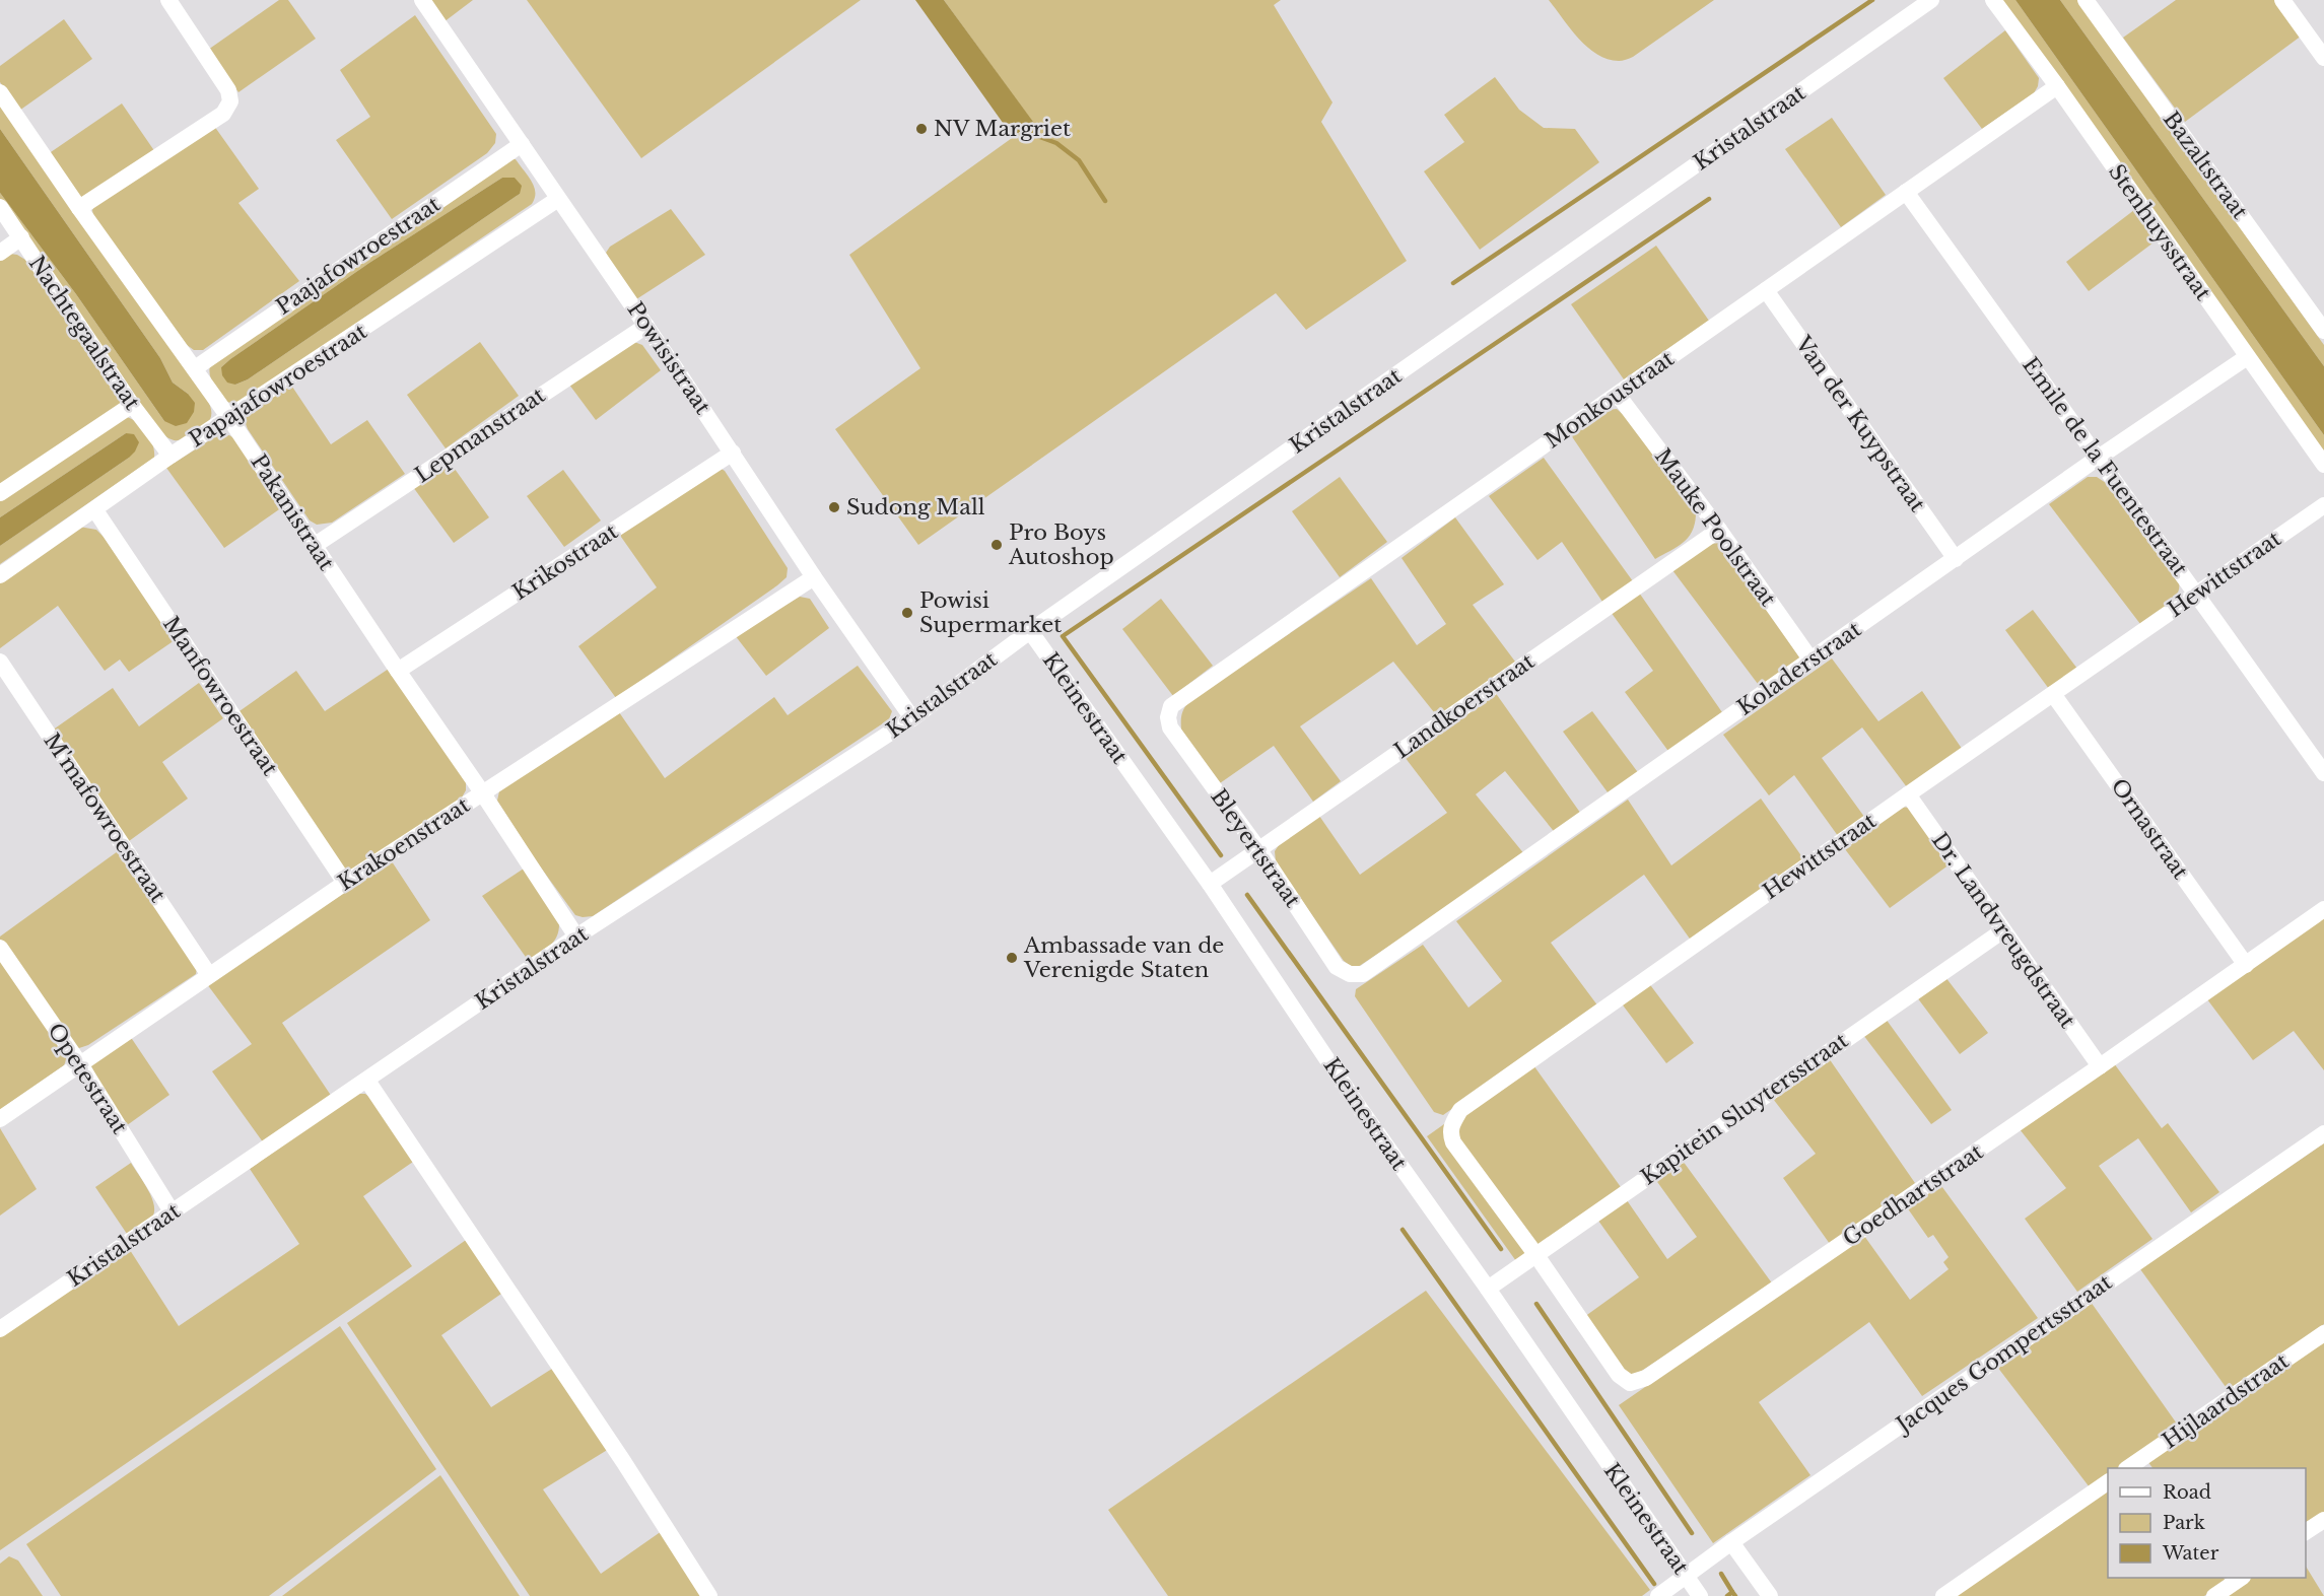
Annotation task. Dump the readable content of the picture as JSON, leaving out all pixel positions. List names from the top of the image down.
{
  "streets": {
    "street": [
      "Kristalstraat",
      "Bazaltstraat",
      "Stenhuysstraat",
      "Paajafowroestraat",
      "Nachtegaalstraat",
      "Powisistraat",
      "Papajafowroestraat",
      "Monkoustraat",
      "Van der Kuypstraat",
      "Lepmanstraat",
      "Emile de la Fuentestraat",
      "Pakanistraat",
      "Mauke Poolstraat",
      "Krikostraat",
      "Hewittstraat",
      "Koladerstraat",
      "Manfowroestraat",
      "Landkoerstraat",
      "Kleinestraat",
      "M'mafowroestraat",
      "Ornastraat",
      "Krakoenstraat",
      "Bleyertstraat",
      "Dr. Landvreugdstraat",
      "Opetestraat",
      "Kapitein Sluytersstraat",
      "Goedhartstraat",
      "Jacques Gompertsstraat",
      "Hijlaardstraat"
    ]
  },
  "crossings": [
    ["Kristalstraat", "Powisistraat"],
    ["Kristalstraat", "Pakanistraat"],
    ["Kristalstraat", "Kleinestraat"],
    ["Kristalstraat", "Opetestraat"],
    ["Stenhuysstraat", "Monkoustraat"],
    ["Stenhuysstraat", "Koladerstraat"],
    ["Paajafowroestraat", "Powisistraat"],
    ["Paajafowroestraat", "Pakanistraat"],
    ["Nachtegaalstraat", "Papajafowroestraat"],
    ["Powisistraat", "Papajafowroestraat"],
    ["Powisistraat", "Lepmanstraat"],
    ["Powisistraat", "Krikostraat"],
    ["Powisistraat", "Krakoenstraat"],
    ["Papajafowroestraat", "Pakanistraat"],
    ["Papajafowroestraat", "Manfowroestraat"],
    ["Monkoustraat", "Van der Kuypstraat"],
    ["Monkoustraat", "Emile de la Fuentestraat"],
    ["Monkoustraat", "Mauke Poolstraat"],
    ["Monkoustraat", "Bleyertstraat"],
    ["Van der Kuypstraat", "Koladerstraat"],
    ["Lepmanstraat", "Pakanistraat"],
    ["Emile de la Fuentestraat", "Hewittstraat"],
    ["Emile de la Fuentestraat", "Koladerstraat"],
    ["Pakanistraat", "Krikostraat"],
    ["Pakanistraat", "Krakoenstraat"],
    ["Mauke Poolstraat", "Koladerstraat"],
    ["Mauke Poolstraat", "Landkoerstraat"],
    ["Hewittstraat", "Ornastraat"],
    ["Hewittstraat", "Dr. Landvreugdstraat"],
    ["Hewittstraat", "Kapitein Sluytersstraat"],
    ["Hewittstraat", "Goedhartstraat"],
    ["Koladerstraat", "Bleyertstraat"],
    ["Manfowroestraat", "Krakoenstraat"],
    ["Landkoerstraat", "Kleinestraat"],
    ["Landkoerstraat", "Bleyertstraat"],
    ["Kleinestraat", "Kapitein Sluytersstraat"],
    ["Kleinestraat", "Jacques Gompertsstraat"],
    ["M'mafowroestraat", "Krakoenstraat"],
    ["Ornastraat", "Goedhartstraat"],
    ["Krakoenstraat", "Opetestraat"],
    ["Dr. Landvreugdstraat", "Kapitein Sluytersstraat"],
    ["Dr. Landvreugdstraat", "Goedhartstraat"],
    ["Kapitein Sluytersstraat", "Goedhartstraat"]
  ],
  "places": [
    "NV Margriet",
    "Sudong Mall",
    "Pro Boys Autoshop",
    "Powisi Supermarket",
    "Ambassade van de Verenigde Staten"
  ],
  "legend": ["Road", "Park", "Water"]
}
